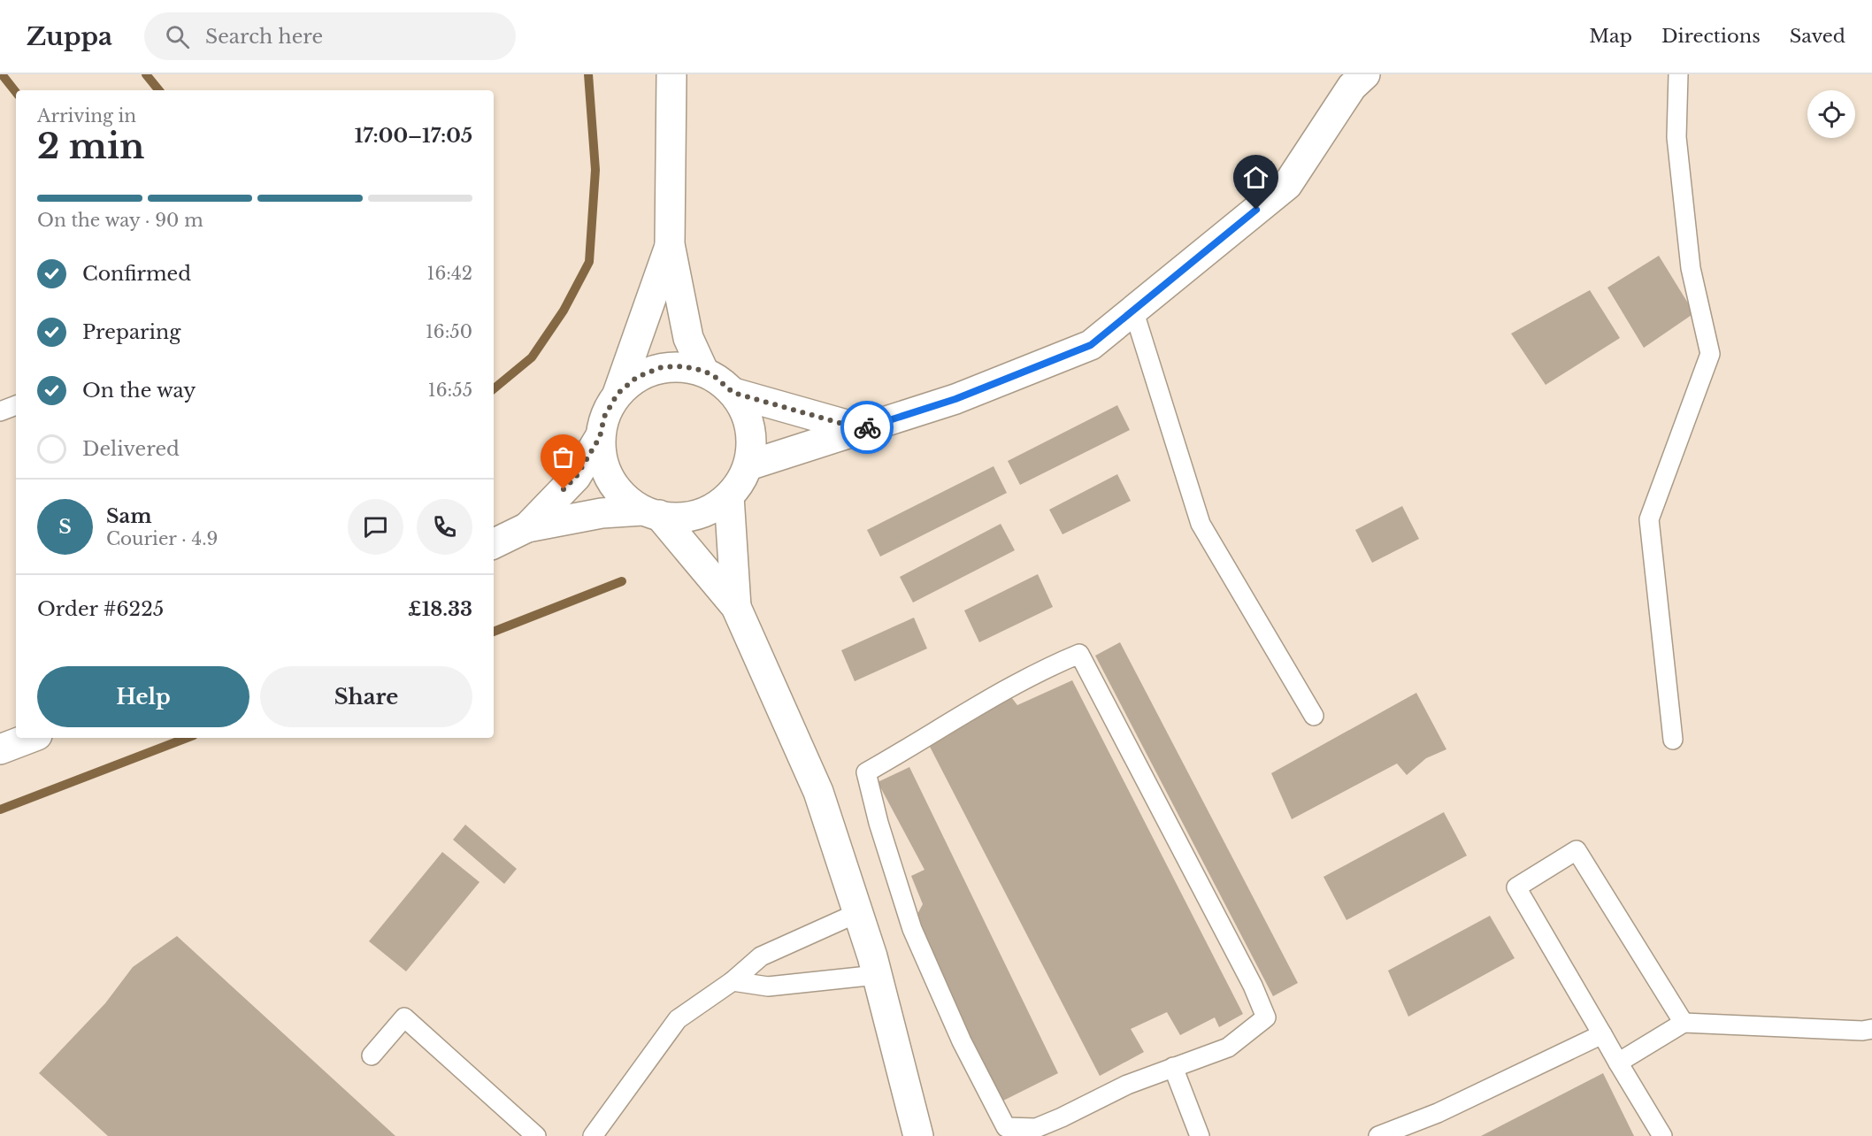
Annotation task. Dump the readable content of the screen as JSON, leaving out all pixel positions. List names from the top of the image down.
{
  "page": {
    "header": "Zuppa",
    "search": "Search here",
    "nav": ["Map", "Directions", "Saved"],
    "heading": ["2 min", "Arriving in", "17:00–17:05"],
    "panel": [
      "Sam",
      "Courier · 4.9",
      "Order #6225",
      "£18.33"
    ],
    "bar": "On the way · 90 m",
    "list": [
      ["Confirmed", "16:42"],
      ["Preparing", "16:50"],
      ["On the way", "16:55"],
      "Delivered"
    ],
    "round": "S",
    "buttons": ["Help", "Share"]
  }
}
